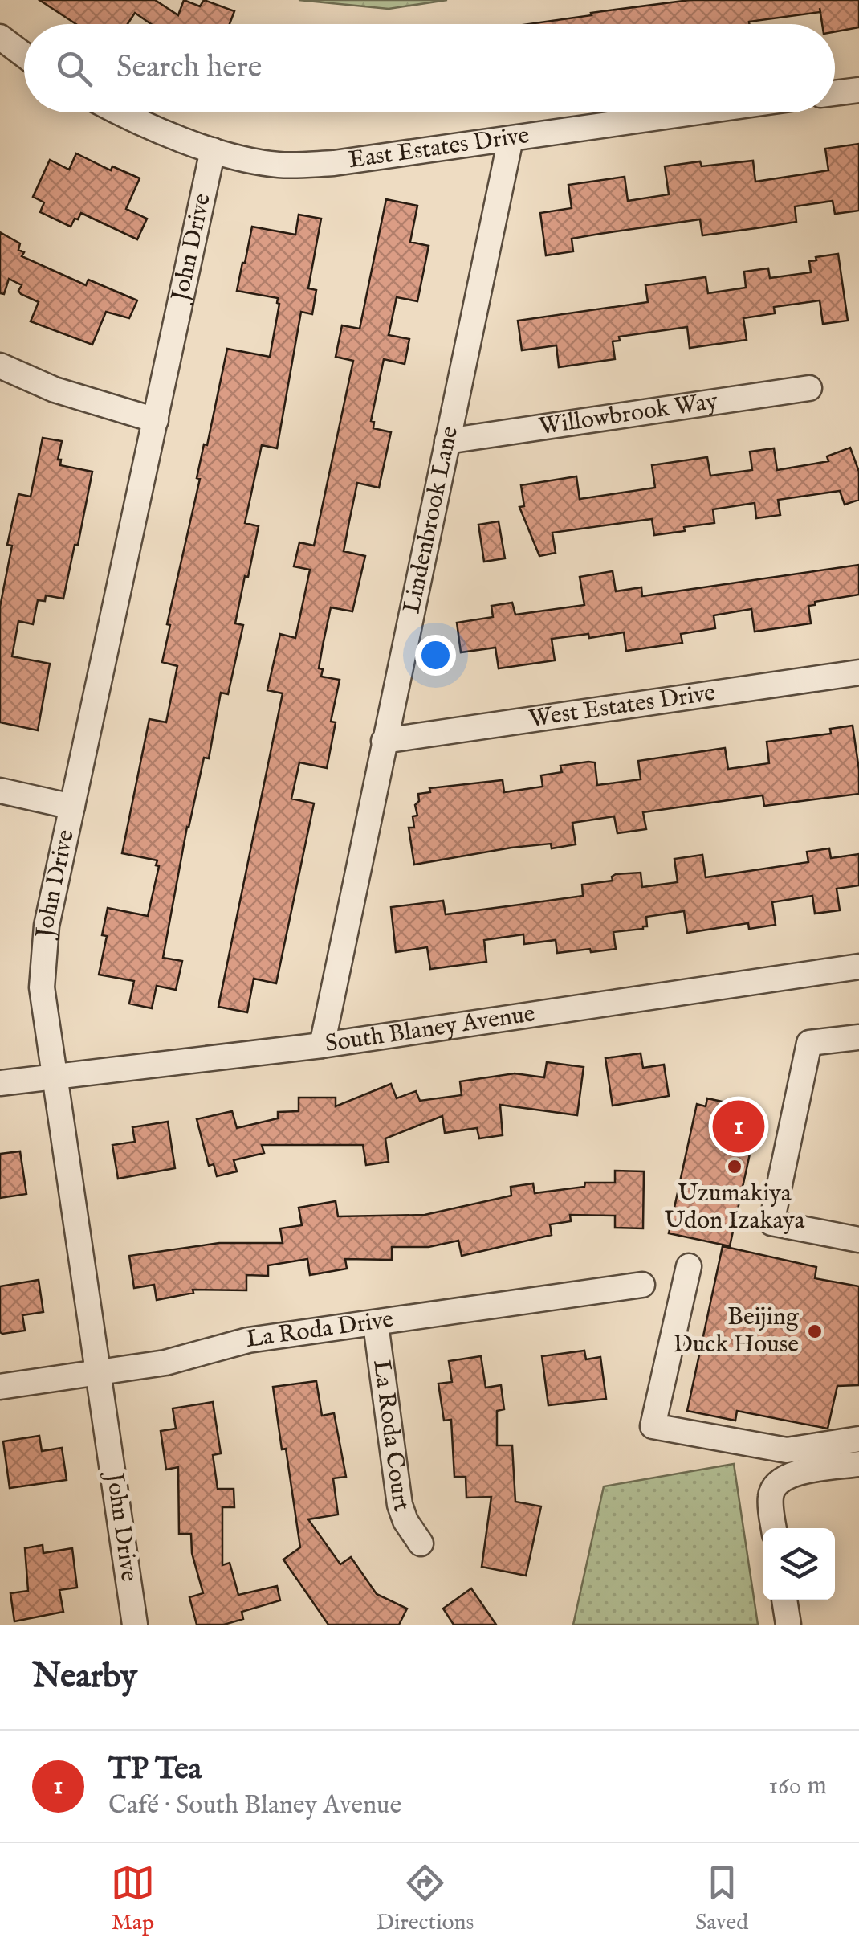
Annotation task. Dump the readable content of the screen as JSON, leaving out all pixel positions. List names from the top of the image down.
{
  "streets": {
    "street": [
      "East Estates Drive",
      "John Drive",
      "Willowbrook Way",
      "Lindenbrook Lane",
      "West Estates Drive",
      "South Blaney Avenue",
      "La Roda Drive",
      "La Roda Court"
    ]
  },
  "crossings": [
    ["East Estates Drive", "John Drive"],
    ["East Estates Drive", "Lindenbrook Lane"],
    ["John Drive", "South Blaney Avenue"],
    ["John Drive", "La Roda Drive"],
    ["Willowbrook Way", "Lindenbrook Lane"],
    ["Lindenbrook Lane", "West Estates Drive"],
    ["Lindenbrook Lane", "South Blaney Avenue"],
    ["La Roda Drive", "La Roda Court"]
  ],
  "places": ["Uzumakiya Udon Izakaya", "Beijing Duck House"],
  "page": {
    "search": "Search here",
    "pins": "1",
    "heading": "Nearby",
    "list": [
      {
        "mark": "1",
        "name": "TP Tea",
        "note": "Café · South Blaney Avenue",
        "value": "160 m"
      }
    ],
    "nav": ["Map", "Directions", "Saved"]
  }
}
